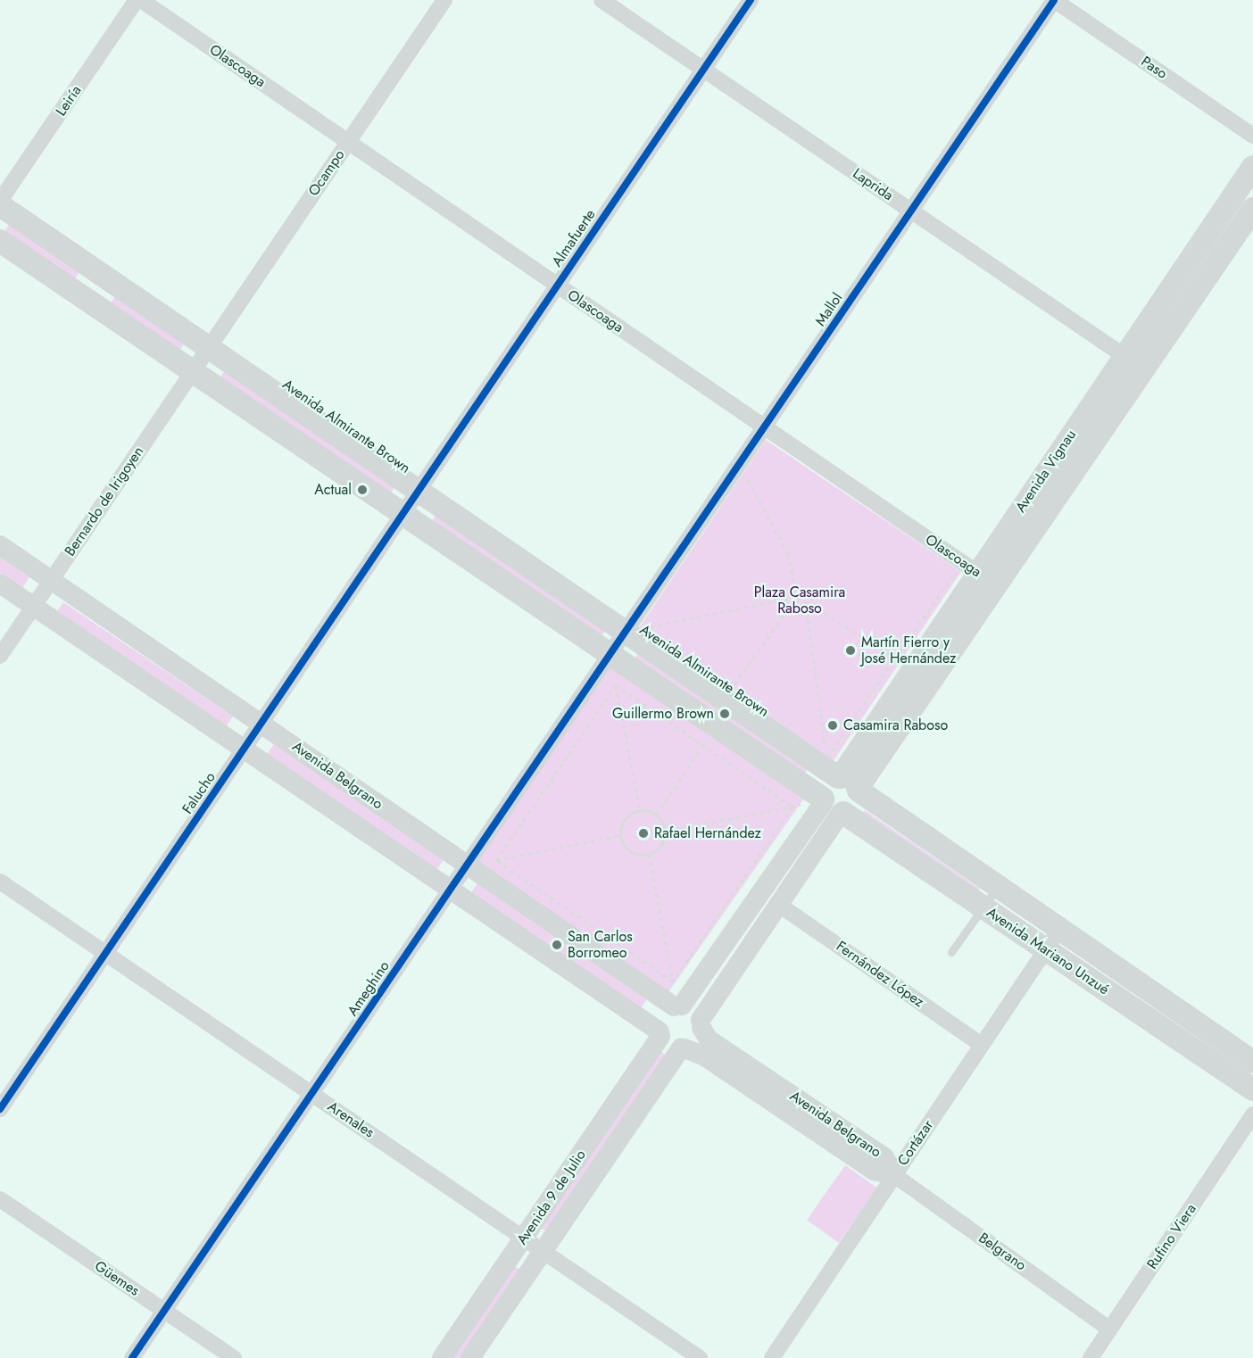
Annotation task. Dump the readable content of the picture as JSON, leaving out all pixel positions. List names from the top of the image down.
{
  "streets": {
    "main road": ["Avenida Almirante Brown", "Avenida Vignau", "Avenida Mariano Unzué"],
    "street": [
      "Olascoaga",
      "Paso",
      "Leiría",
      "Ocampo",
      "Laprida",
      "Almafuerte",
      "Mallol",
      "Bernardo de Irigoyen",
      "Avenida Belgrano",
      "Falucho",
      "Fernández López",
      "Ameghino",
      "Arenales",
      "Cortázar",
      "Avenida 9 de Julio",
      "Rufino Viera",
      "Belgrano",
      "Güemes"
    ]
  },
  "crossings": [
    ["Olascoaga", "Leiría"],
    ["Olascoaga", "Ocampo"],
    ["Olascoaga", "Almafuerte"],
    ["Olascoaga", "Mallol"],
    ["Olascoaga", "Avenida Vignau"],
    ["Paso", "Mallol"],
    ["Leiría", "Avenida Almirante Brown"],
    ["Ocampo", "Avenida Almirante Brown"],
    ["Ocampo", "Bernardo de Irigoyen"],
    ["Laprida", "Almafuerte"],
    ["Laprida", "Mallol"],
    ["Laprida", "Avenida Vignau"],
    ["Almafuerte", "Avenida Almirante Brown"],
    ["Almafuerte", "Falucho"],
    ["Mallol", "Avenida Almirante Brown"],
    ["Mallol", "Ameghino"],
    ["Avenida Almirante Brown", "Avenida Vignau"],
    ["Avenida Almirante Brown", "Bernardo de Irigoyen"],
    ["Avenida Almirante Brown", "Falucho"],
    ["Avenida Almirante Brown", "Avenida Mariano Unzué"],
    ["Avenida Almirante Brown", "Ameghino"],
    ["Avenida Vignau", "Avenida Mariano Unzué"],
    ["Bernardo de Irigoyen", "Avenida Belgrano"],
    ["Avenida Belgrano", "Falucho"],
    ["Avenida Belgrano", "Ameghino"],
    ["Avenida Belgrano", "Cortázar"],
    ["Avenida Belgrano", "Avenida 9 de Julio"],
    ["Avenida Belgrano", "Belgrano"],
    ["Falucho", "Arenales"],
    ["Avenida Mariano Unzué", "Cortázar"],
    ["Fernández López", "Cortázar"],
    ["Ameghino", "Arenales"],
    ["Ameghino", "Güemes"],
    ["Arenales", "Avenida 9 de Julio"],
    ["Cortázar", "Belgrano"],
    ["Rufino Viera", "Belgrano"]
  ],
  "parks": ["Plaza Casamira Raboso"],
  "places": [
    "Actual",
    "Martín Fierro y José Hernández",
    "Guillermo Brown",
    "Casamira Raboso",
    "Rafael Hernández",
    "San Carlos Borromeo"
  ]
}
